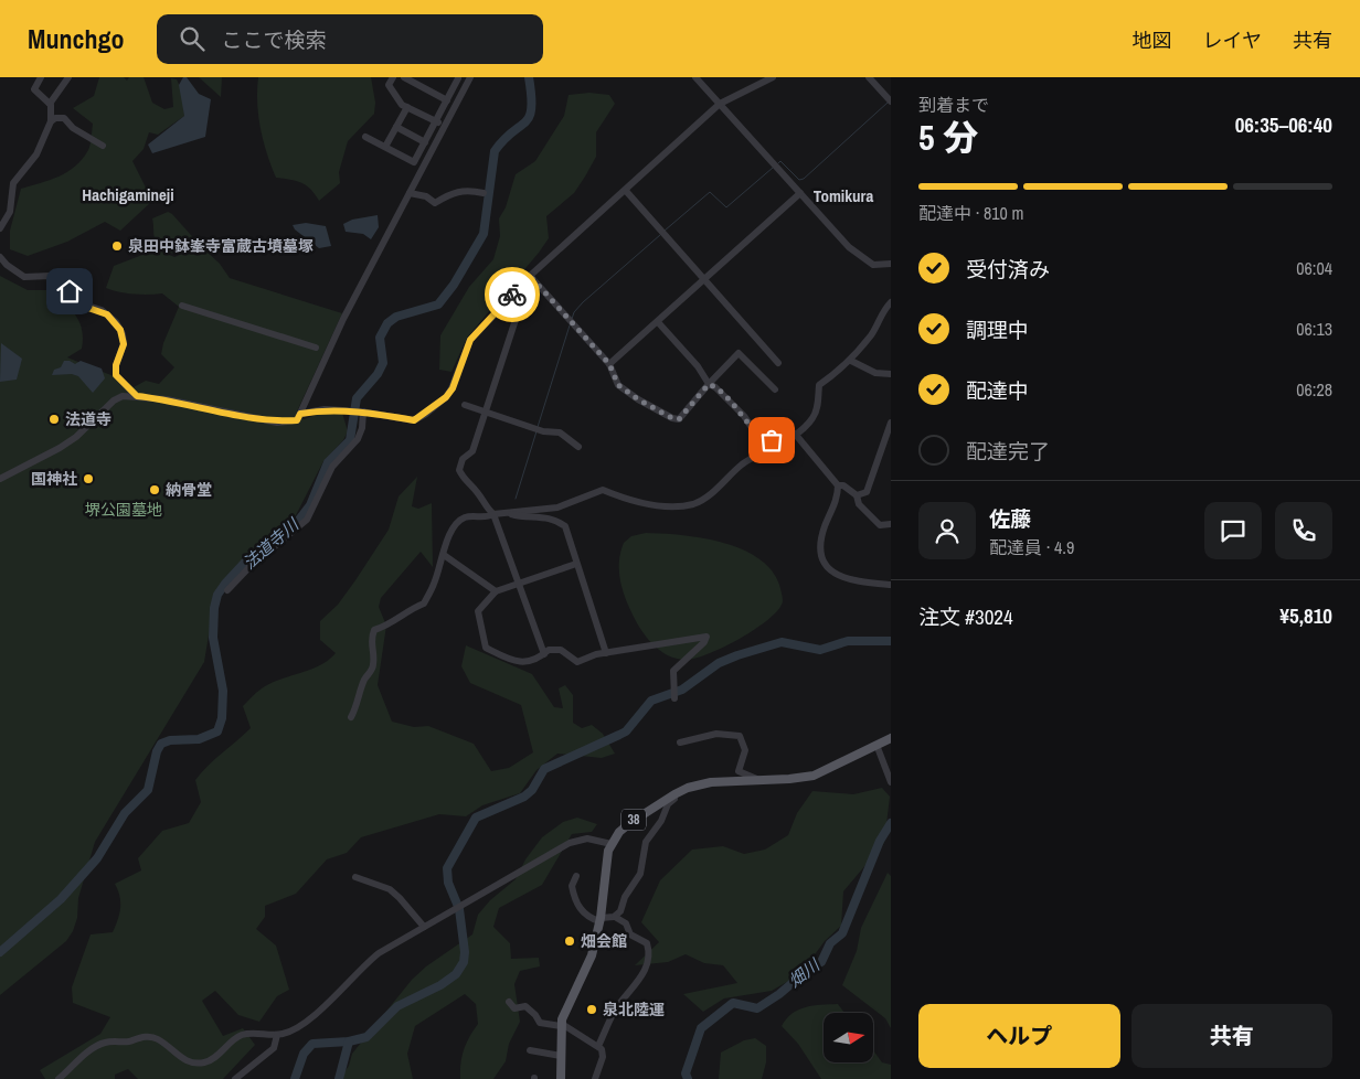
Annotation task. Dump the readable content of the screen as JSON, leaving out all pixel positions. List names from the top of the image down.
{
  "streets": {
    "main road": ["38"]
  },
  "districts": ["Hachigamineji", "Tomikura"],
  "water": ["法道寺川", "畑川"],
  "parks": ["堺公園墓地"],
  "places": [
    "泉田中鉢峯寺富蔵古墳墓塚",
    "法道寺",
    "国神社",
    "納骨堂",
    "畑会館",
    "泉北陸運"
  ],
  "north": "right",
  "page": {
    "header": "Munchgo",
    "search": "ここで検索",
    "nav": ["地図", "レイヤ", "共有"],
    "heading": ["5 分", "到着まで", "06:35–06:40"],
    "panel": [
      "佐藤",
      "配達員 · 4.9",
      "注文 #3024",
      "¥5,810"
    ],
    "bar": "配達中 · 810 m",
    "list": [
      ["受付済み", "06:04"],
      ["調理中", "06:13"],
      ["配達中", "06:28"],
      "配達完了"
    ],
    "buttons": ["ヘルプ", "共有"]
  }
}
